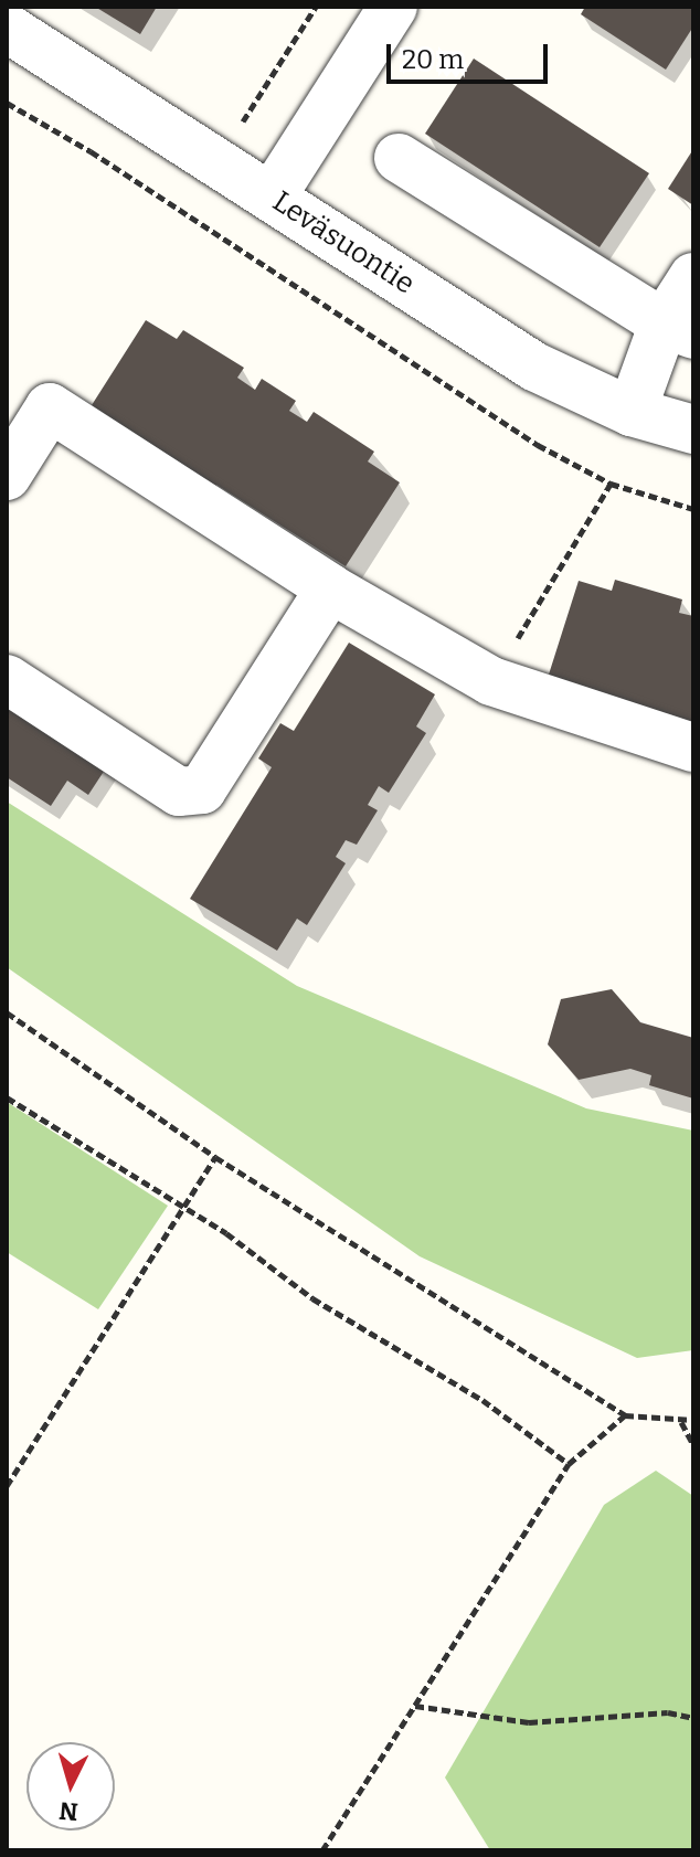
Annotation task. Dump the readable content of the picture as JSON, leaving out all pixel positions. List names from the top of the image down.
{
  "streets": {
    "street": ["Leväsuontie"]
  },
  "scale_bar": "20 m",
  "north": "bottom"
}
